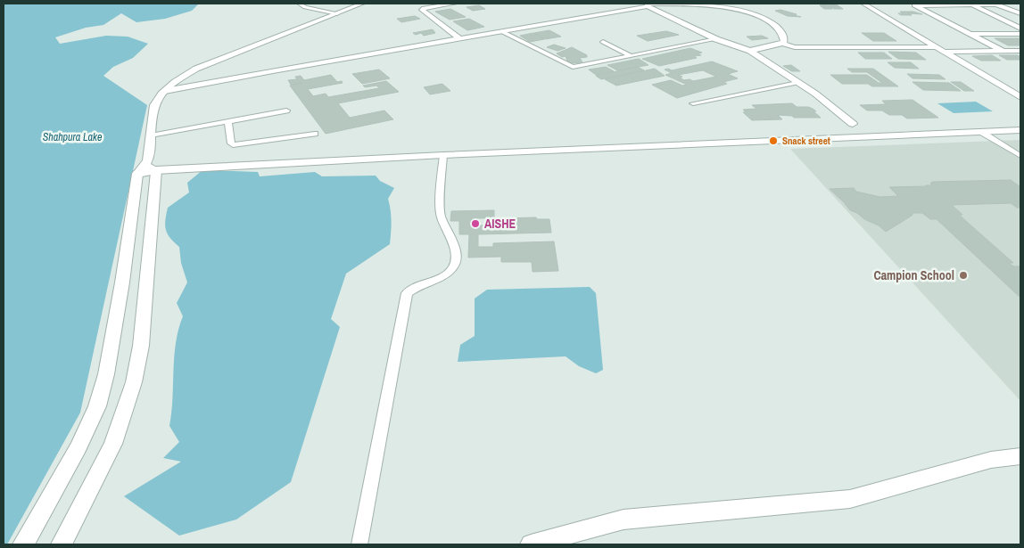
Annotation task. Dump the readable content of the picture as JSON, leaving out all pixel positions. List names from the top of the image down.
{
  "water": ["Shahpura Lake"],
  "places": ["Snack street", "AISHE", "Campion School"]
}
